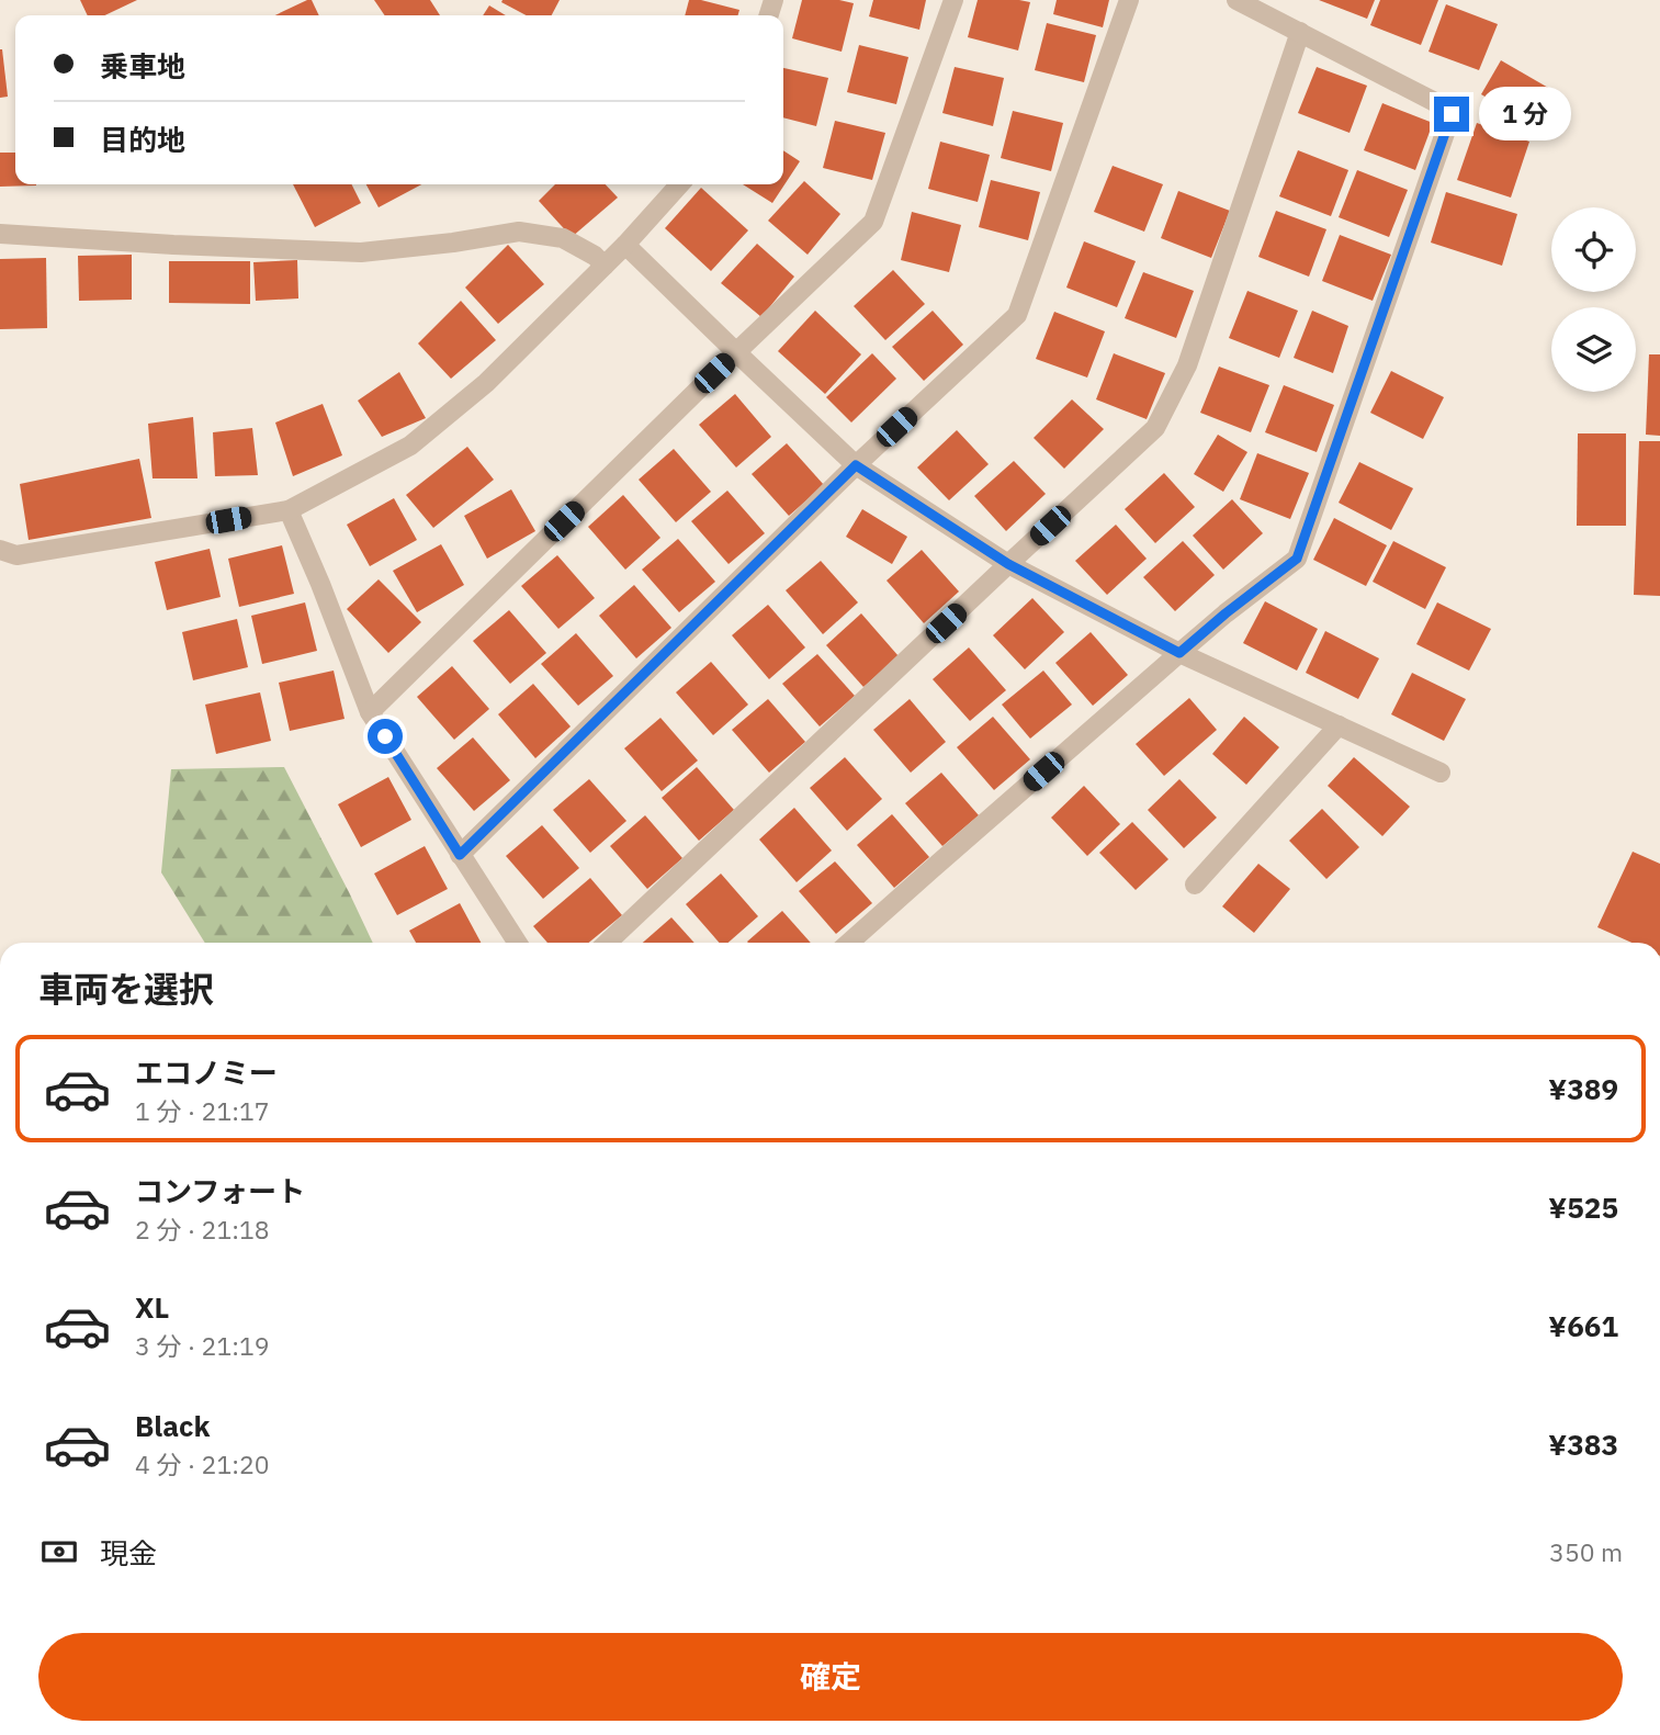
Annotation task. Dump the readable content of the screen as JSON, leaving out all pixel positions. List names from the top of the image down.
{
  "page": {
    "banner": ["乗車地", "目的地"],
    "bubble": "1 分",
    "heading": "車両を選択",
    "list": [
      {
        "name": "エコノミー",
        "note": "1 分 · 21:17",
        "value": "¥389"
      },
      {
        "name": "コンフォート",
        "note": "2 分 · 21:18",
        "value": "¥525"
      },
      {
        "name": "XL",
        "note": "3 分 · 21:19",
        "value": "¥661"
      },
      {
        "name": "Black",
        "note": "4 分 · 21:20",
        "value": "¥383"
      }
    ],
    "pay": ["現金", "350 m"],
    "buttons": "確定"
  }
}
